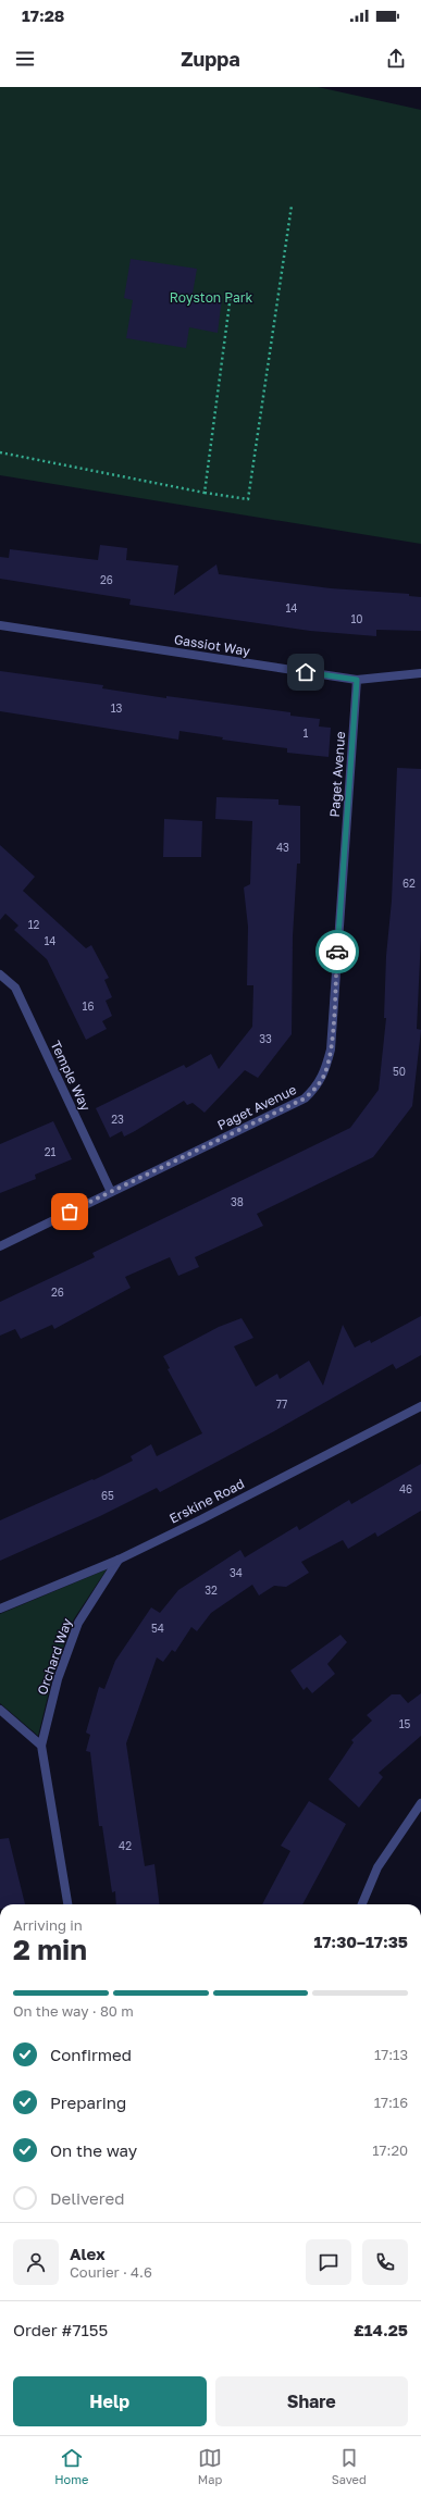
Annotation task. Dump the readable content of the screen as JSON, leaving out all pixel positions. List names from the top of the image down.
{
  "streets": {
    "street": [
      "Gassiot Way",
      "Paget Avenue",
      "Temple Way",
      "Erskine Road",
      "Orchard Way"
    ]
  },
  "crossings": [
    ["Gassiot Way", "Paget Avenue"],
    ["Paget Avenue", "Temple Way"],
    ["Erskine Road", "Orchard Way"]
  ],
  "parks": ["Royston Park"],
  "house_numbers": [
    "26",
    "14",
    "10",
    "13",
    "1",
    "43",
    "62",
    "12",
    "14",
    "16",
    "33",
    "50",
    "23",
    "21",
    "38",
    "26",
    "77",
    "46",
    "65",
    "34",
    "32",
    "54",
    "15",
    "42"
  ],
  "page": {
    "status": "17:28",
    "header": "Zuppa",
    "heading": ["2 min", "Arriving in", "17:30–17:35"],
    "panel": [
      "Alex",
      "Courier · 4.6",
      "Order #7155",
      "£14.25"
    ],
    "bar": "On the way · 80 m",
    "list": [
      ["Confirmed", "17:13"],
      ["Preparing", "17:16"],
      ["On the way", "17:20"],
      "Delivered"
    ],
    "buttons": ["Help", "Share"],
    "tabs": ["Home", "Map", "Saved"]
  }
}
